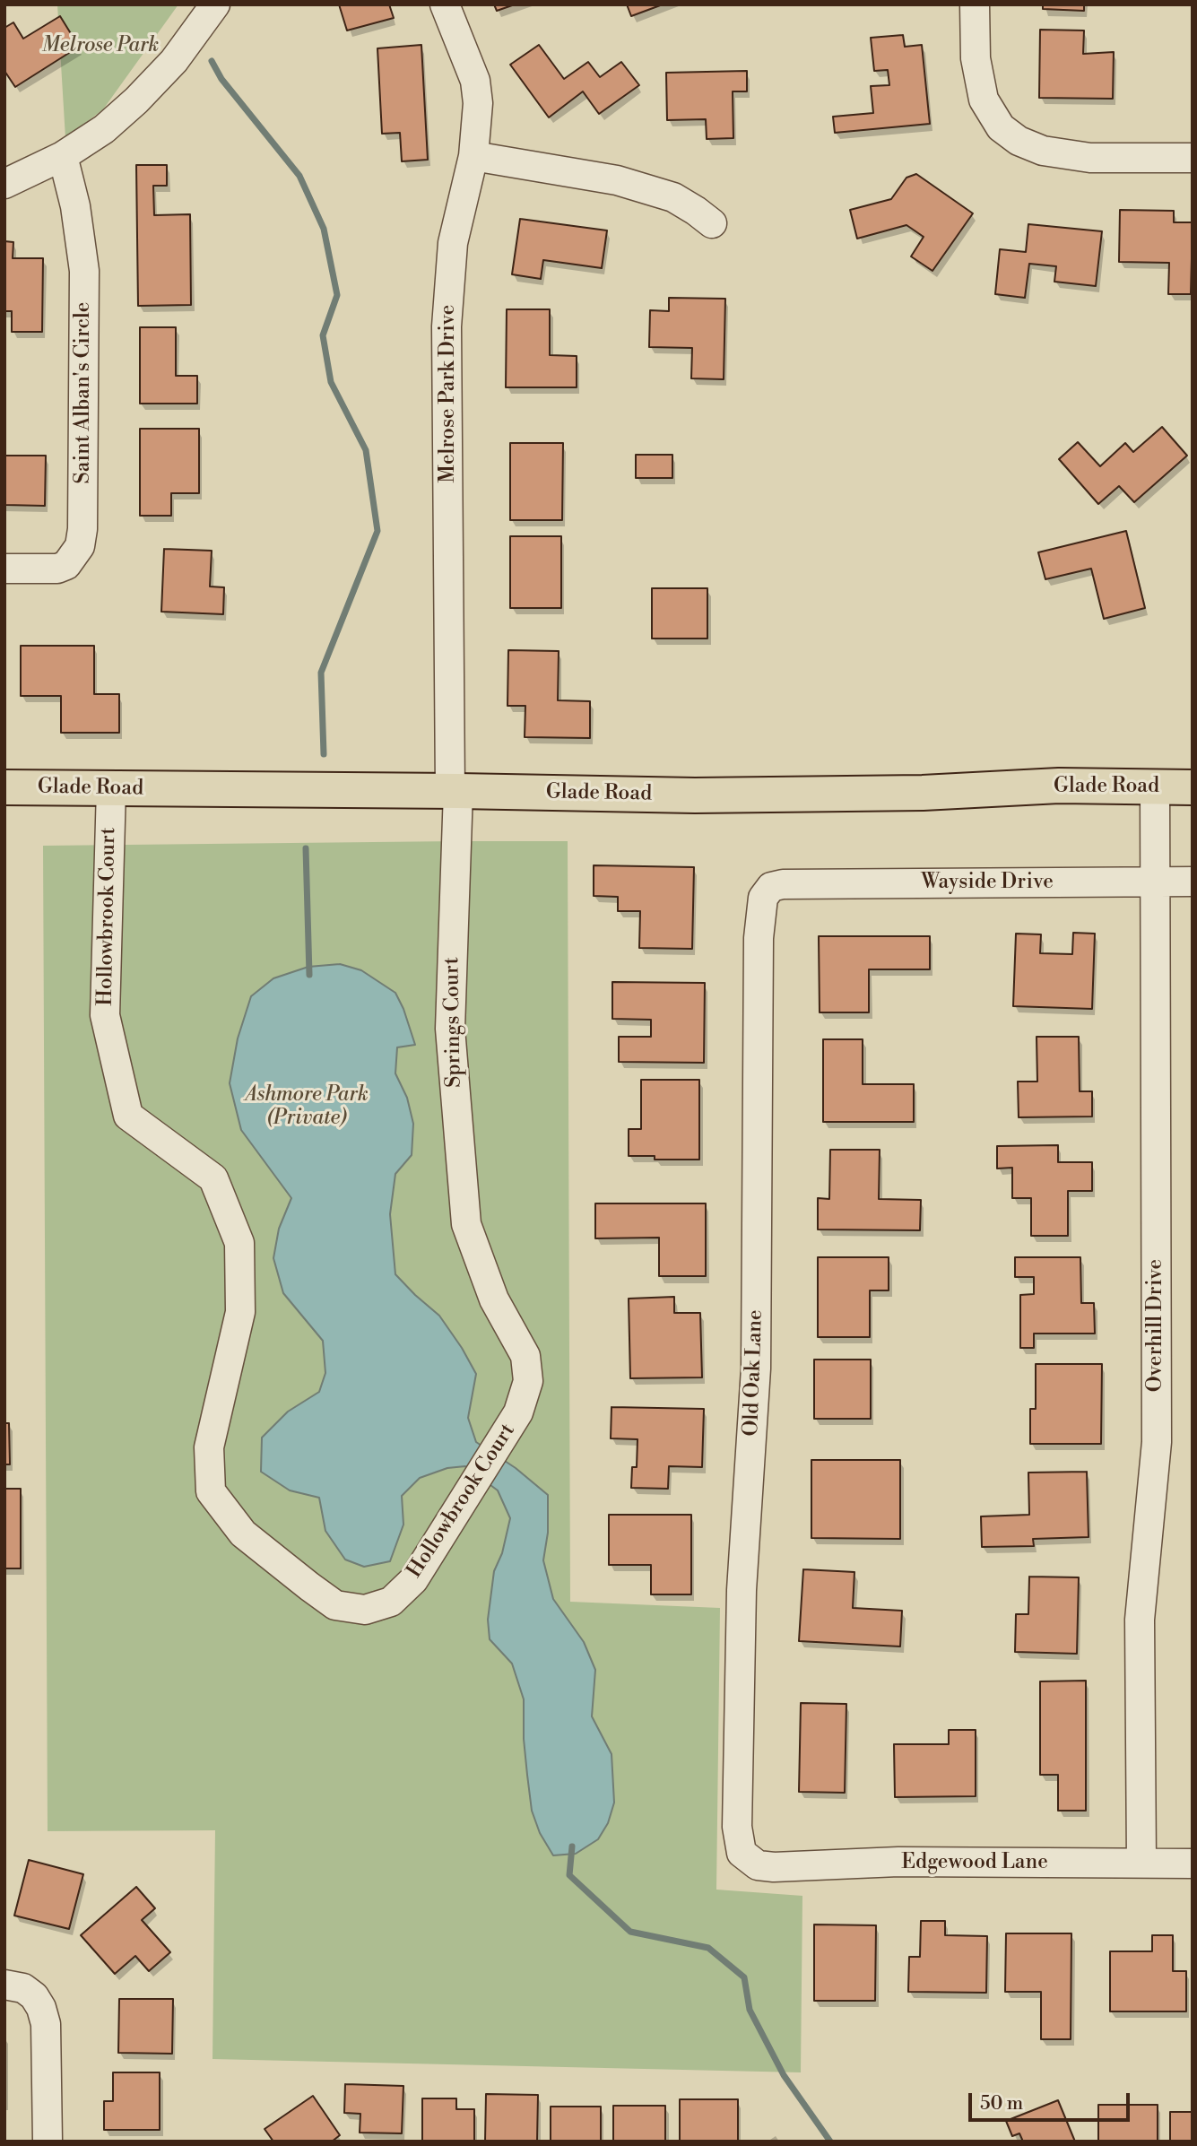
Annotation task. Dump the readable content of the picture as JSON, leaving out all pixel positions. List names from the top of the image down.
{
  "streets": {
    "main road": ["Glade Road"],
    "street": [
      "Saint Alban's Circle",
      "Melrose Park Drive",
      "Wayside Drive",
      "Hollowbrook Court",
      "Springs Court",
      "Overhill Drive",
      "Old Oak Lane",
      "Edgewood Lane"
    ]
  },
  "crossings": [
    ["Melrose Park Drive", "Glade Road"],
    ["Melrose Park Drive", "Springs Court"],
    ["Glade Road", "Hollowbrook Court"],
    ["Glade Road", "Springs Court"],
    ["Glade Road", "Overhill Drive"],
    ["Wayside Drive", "Overhill Drive"],
    ["Wayside Drive", "Old Oak Lane"],
    ["Hollowbrook Court", "Springs Court"],
    ["Overhill Drive", "Edgewood Lane"],
    ["Old Oak Lane", "Edgewood Lane"]
  ],
  "parks": ["Melrose Park", "Ashmore Park (Private)"],
  "scale_bar": "50 m"
}
